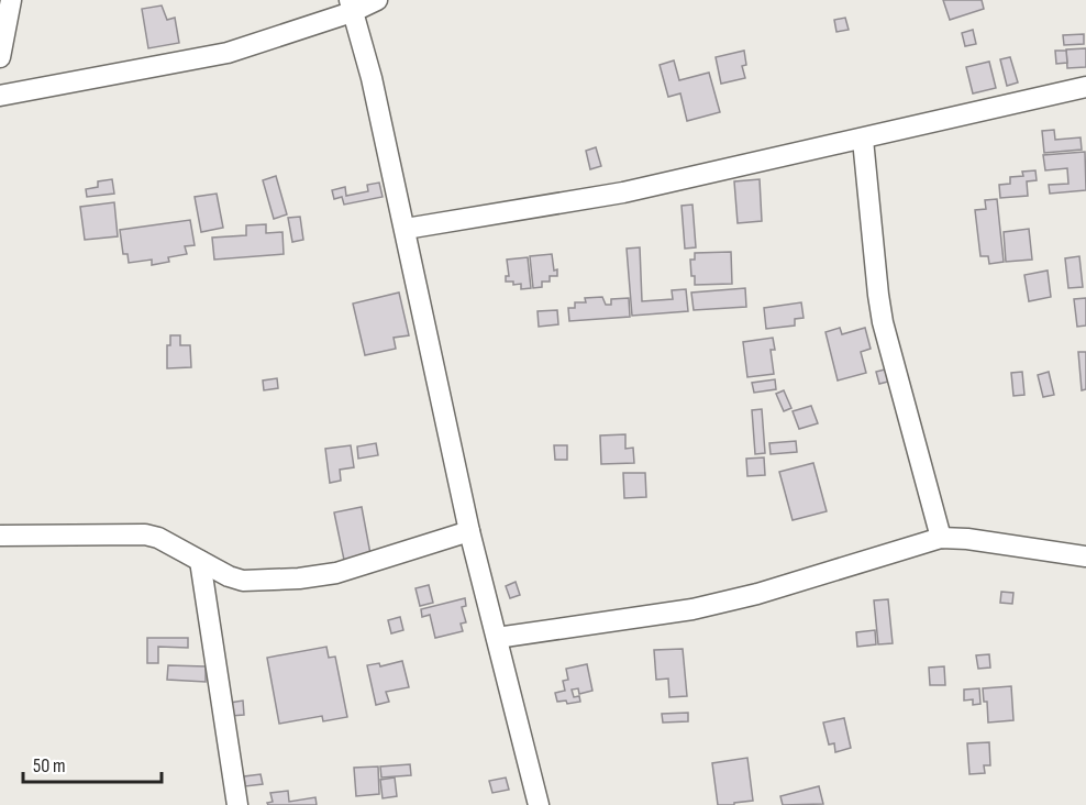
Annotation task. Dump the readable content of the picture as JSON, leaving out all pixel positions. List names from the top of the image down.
{
  "scale_bar": "50 m"
}
